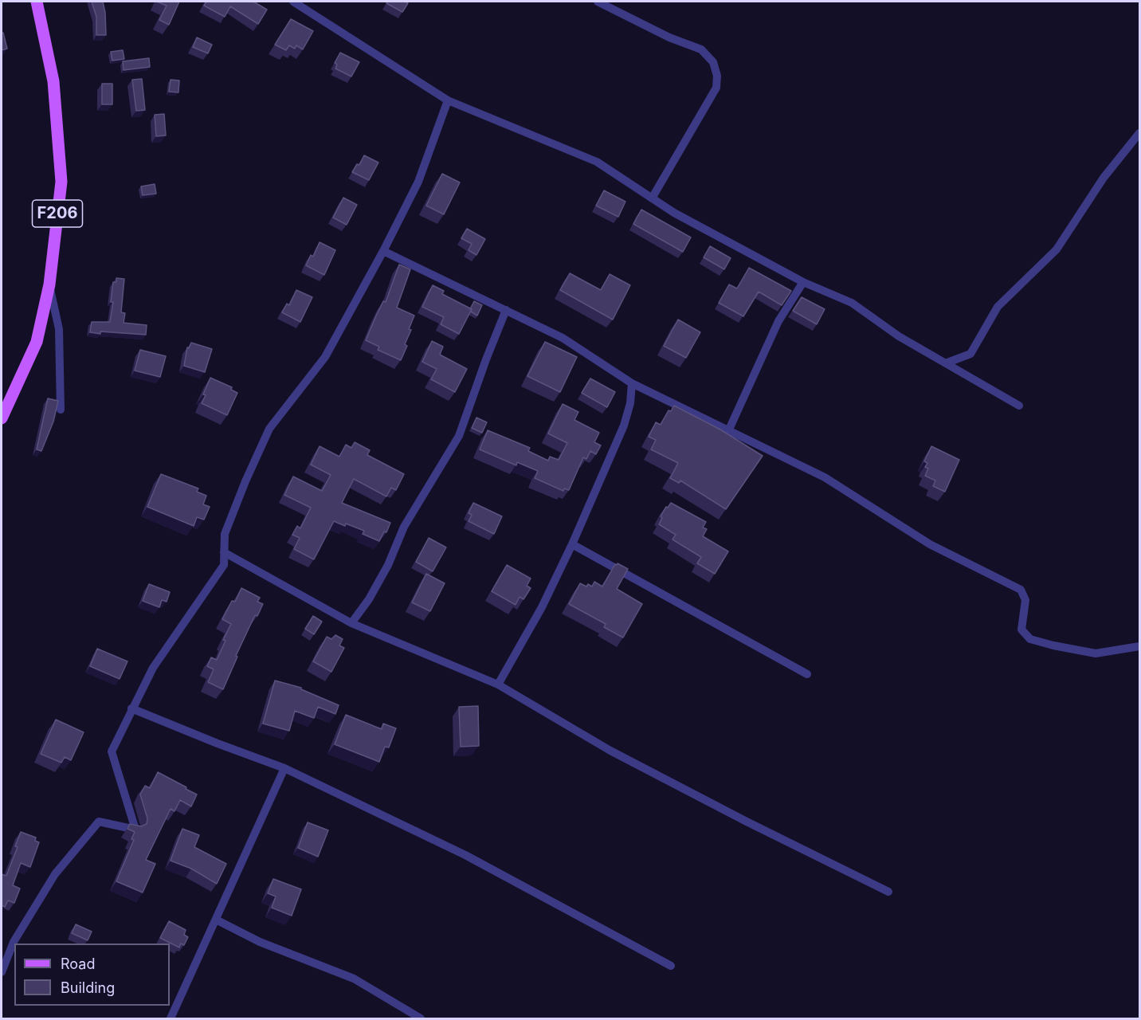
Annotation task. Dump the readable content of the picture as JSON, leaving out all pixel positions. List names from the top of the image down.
{
  "streets": {
    "main road": ["F206"]
  },
  "legend": ["Road", "Building"]
}
